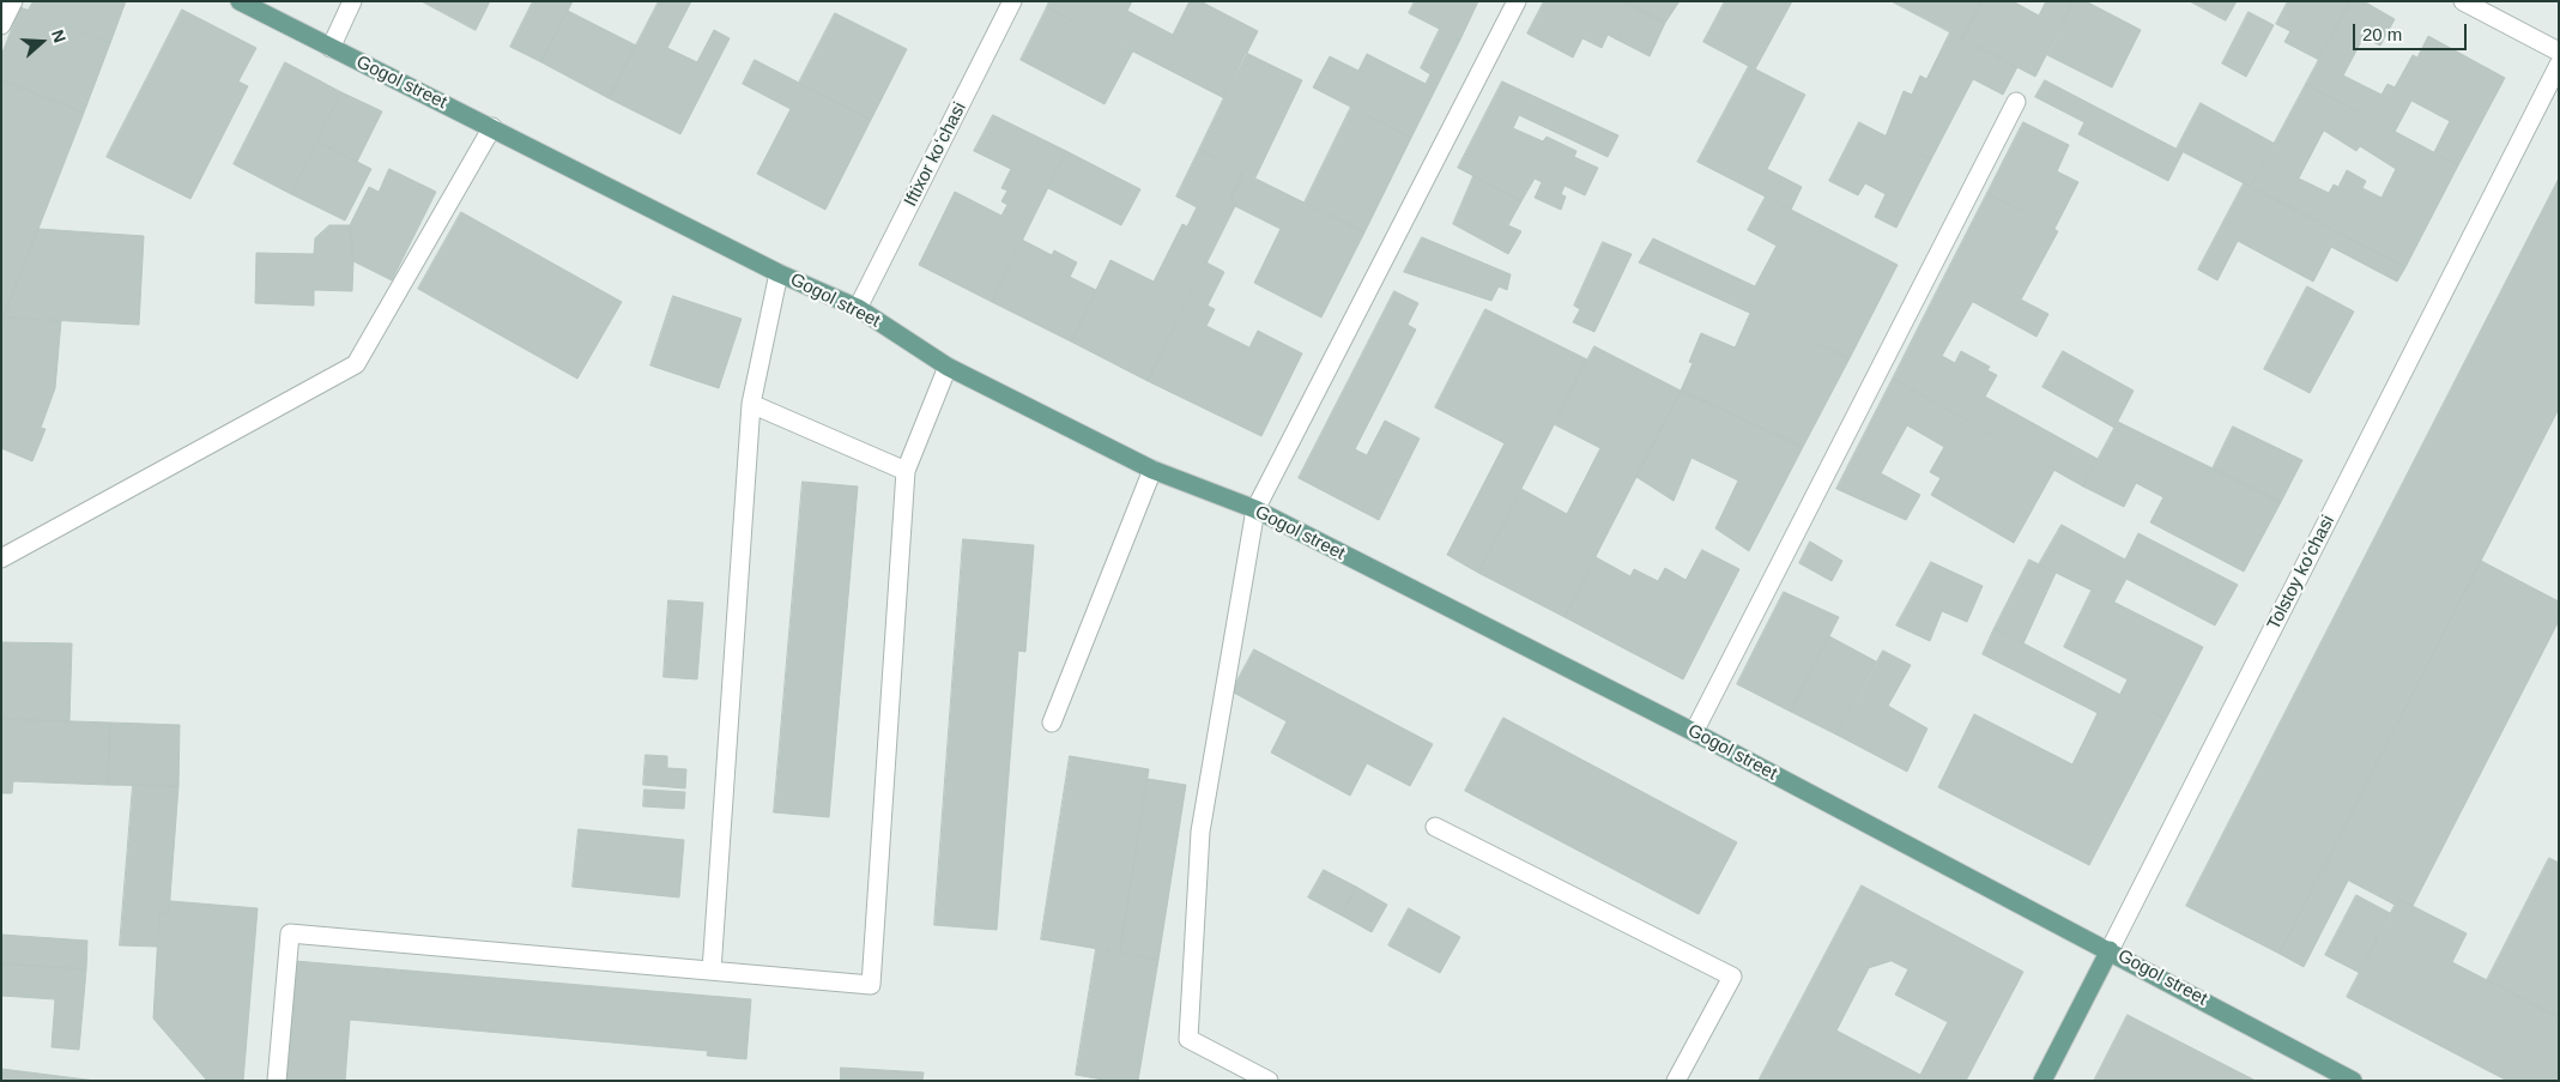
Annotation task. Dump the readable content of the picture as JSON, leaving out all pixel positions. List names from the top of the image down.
{
  "streets": {
    "main road": ["Gogol street", "Tolstoy ko'chasi"],
    "street": ["Iftixor koʻchasi"]
  },
  "crossings": [
    ["Gogol street", "Iftixor koʻchasi"],
    ["Gogol street", "Tolstoy ko'chasi"]
  ],
  "scale_bar": "20 m",
  "north": "right"
}
